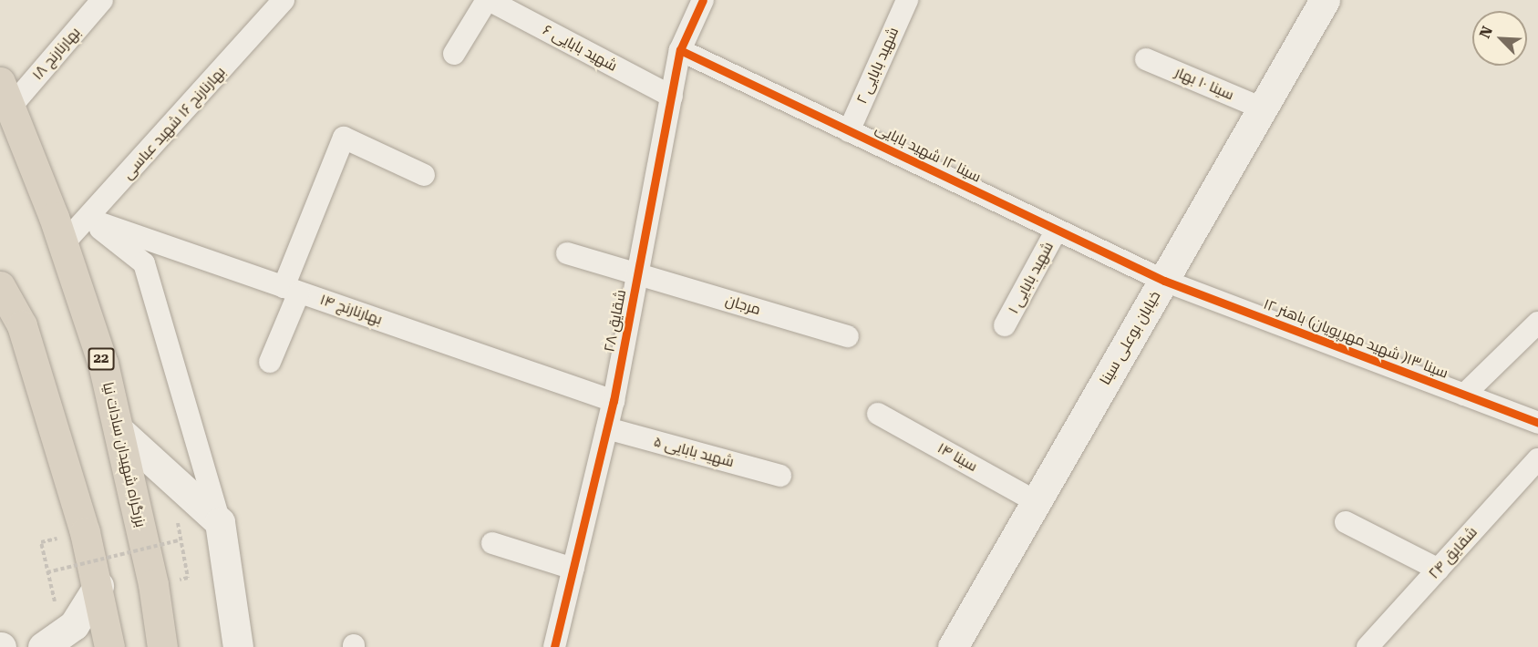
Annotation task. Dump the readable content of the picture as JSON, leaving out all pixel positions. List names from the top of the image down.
{
  "streets": {
    "highway": ["22", "بزرگراه شهیدان سادات نیا"],
    "main road": ["خیابان بوعلی سینا"],
    "street": [
      "شهید بابایی ۶",
      "بهارنارنج ۱۸",
      "شهید بابایی ۲",
      "سینا ۱۰ بهار",
      "بهارنارنج ۱۶ شهید عباسی",
      "سینا ۱۲ شهید بابایی",
      "شهید بابایی ۱",
      "مرجان",
      "بهارنارنج ۱۴",
      "شقایق ۲۸",
      "سینا ۱۳( شهید مهرپویان) باهنر ۱۲",
      "شهید بابایی ۵",
      "سینا ۱۴",
      "شقایق ۲۴"
    ]
  },
  "crossings": [
    ["شهید بابایی ۶", "شقایق ۲۸"],
    ["بهارنارنج ۱۸", "بزرگراه شهیدان سادات نیا"],
    ["شهید بابایی ۲", "سینا ۱۲ شهید بابایی"],
    ["سینا ۱۰ بهار", "خیابان بوعلی سینا"],
    ["بهارنارنج ۱۶ شهید عباسی", "بهارنارنج ۱۴"],
    ["بهارنارنج ۱۶ شهید عباسی", "بزرگراه شهیدان سادات نیا"],
    ["سینا ۱۲ شهید بابایی", "شهید بابایی ۱"],
    ["سینا ۱۲ شهید بابایی", "شقایق ۲۸"],
    ["سینا ۱۲ شهید بابایی", "خیابان بوعلی سینا"],
    ["سینا ۱۲ شهید بابایی", "سینا ۱۳( شهید مهرپویان) باهنر ۱۲"],
    ["مرجان", "شقایق ۲۸"],
    ["بهارنارنج ۱۴", "شقایق ۲۸"],
    ["شقایق ۲۸", "شهید بابایی ۵"],
    ["خیابان بوعلی سینا", "سینا ۱۳( شهید مهرپویان) باهنر ۱۲"],
    ["خیابان بوعلی سینا", "سینا ۱۴"]
  ],
  "north": "top left"
}
